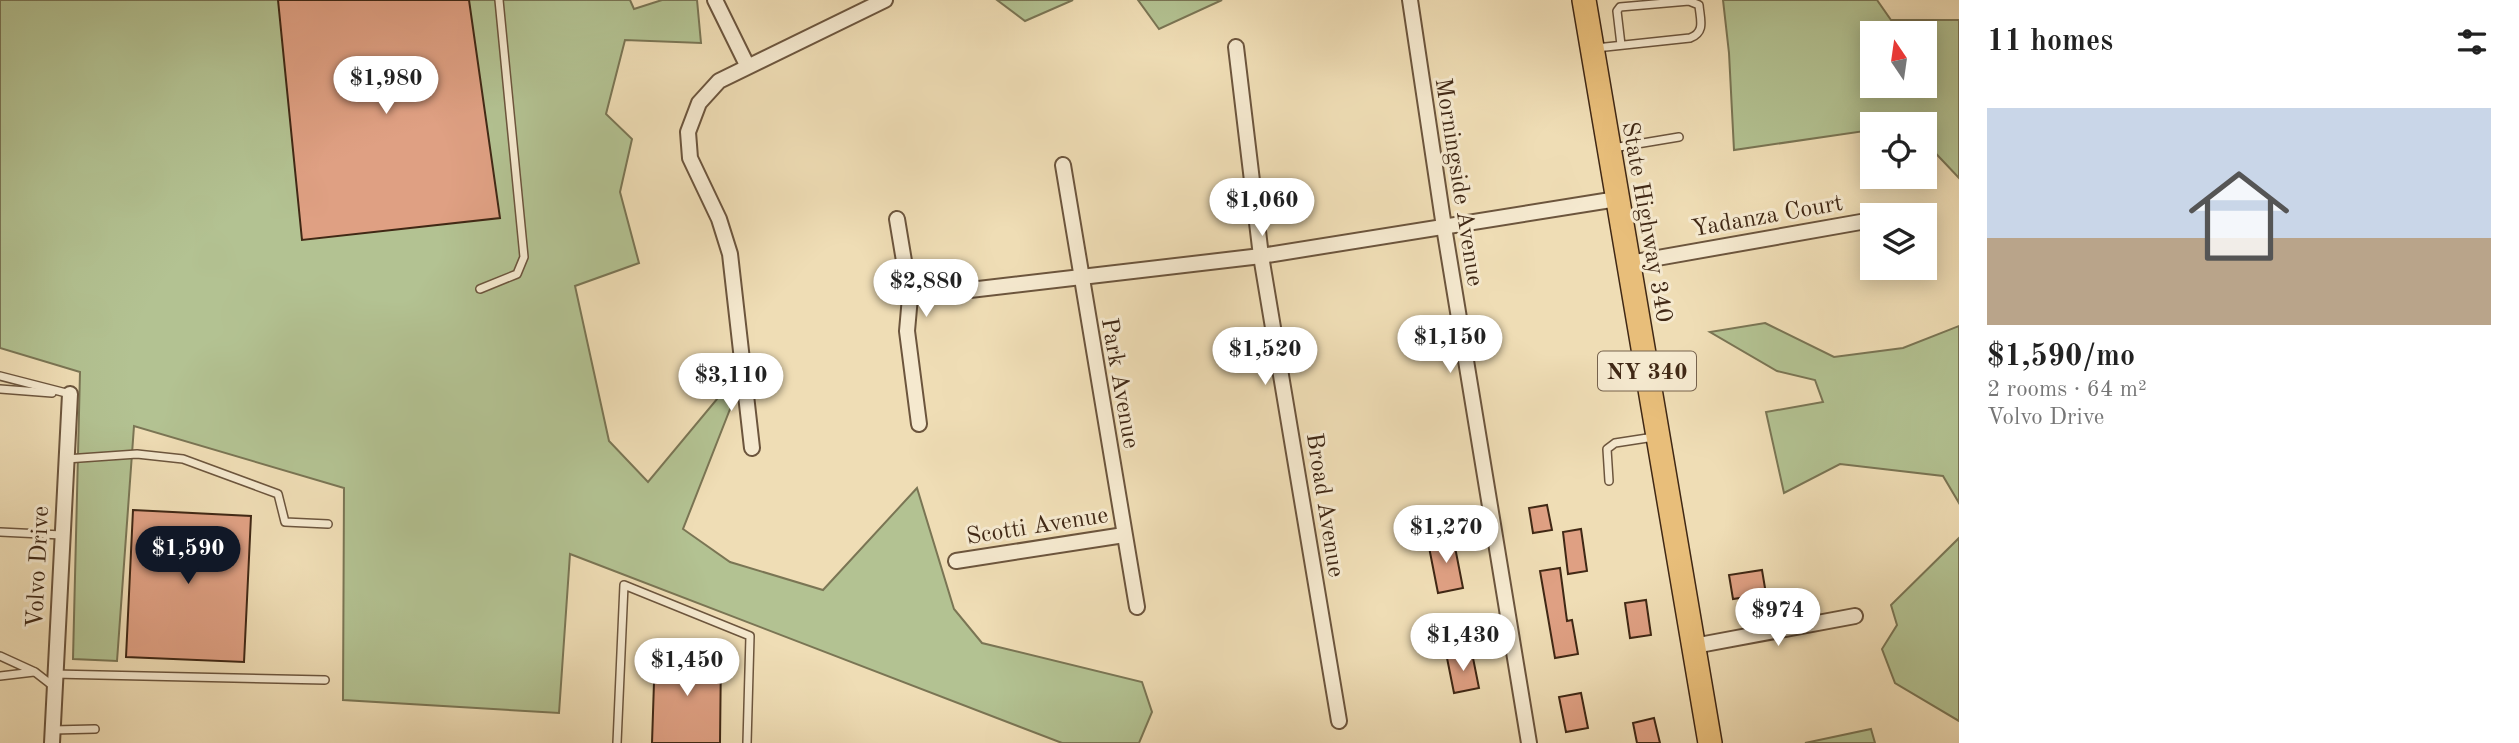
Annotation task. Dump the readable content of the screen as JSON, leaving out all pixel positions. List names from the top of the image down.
{
  "streets": {
    "main road": ["State Highway 340", "NY 340"],
    "street": [
      "Morningside Avenue",
      "Yadanza Court",
      "Park Avenue",
      "Broad Avenue",
      "Scotti Avenue",
      "Volvo Drive"
    ]
  },
  "crossings": [
    ["Yadanza Court", "State Highway 340"],
    ["Park Avenue", "Scotti Avenue"]
  ],
  "north": "top",
  "page": {
    "heading": "11 homes",
    "price": [
      "$1,980",
      "$1,060",
      "$2,880",
      "$1,150",
      "$1,520",
      "$3,110",
      "$1,270",
      "$1,590",
      "$974",
      "$1,430",
      "$1,450"
    ],
    "list": [
      {
        "name": "$1,590/mo",
        "note": "2 rooms · 64 m² · Volvo Drive"
      }
    ]
  }
}
